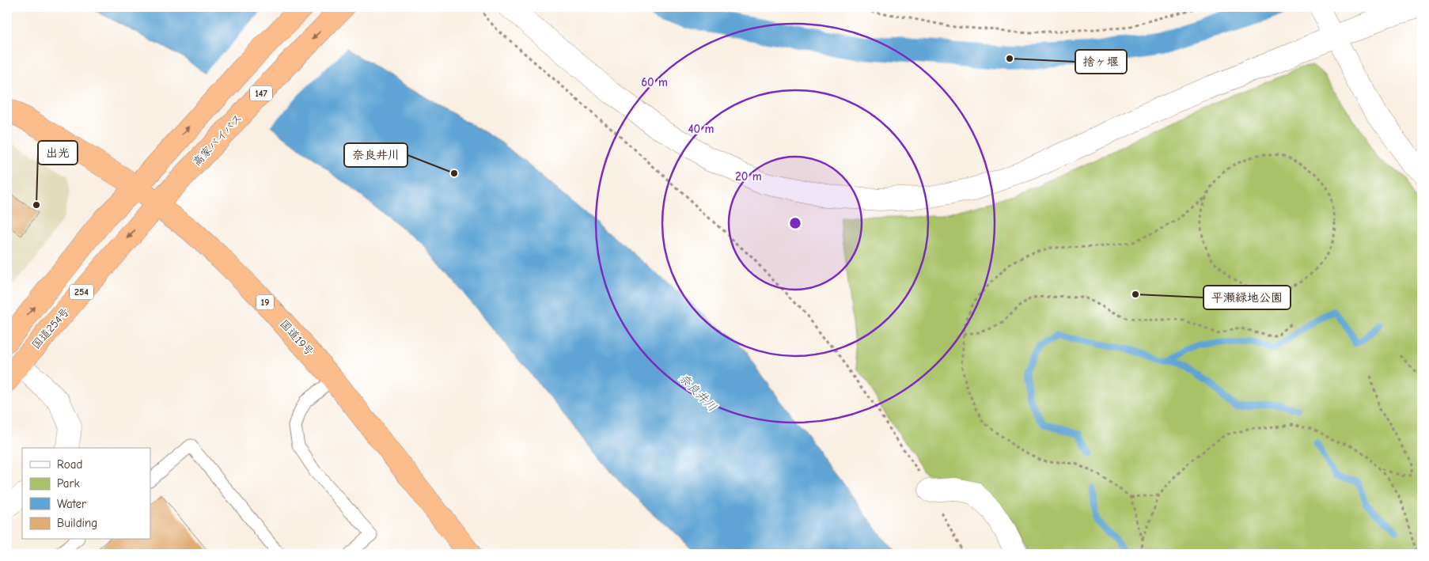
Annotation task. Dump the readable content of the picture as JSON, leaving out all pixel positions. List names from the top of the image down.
{
  "streets": {
    "highway": [
      "147",
      "高家バイパス",
      "254",
      "19",
      "国道254号",
      "国道19号"
    ]
  },
  "crossings": [
    ["高家バイパス", "国道254号"],
    ["高家バイパス", "国道19号"],
    ["254", "国道19号"],
    ["国道254号", "国道19号"]
  ],
  "water": ["奈良井川"],
  "places": [
    "捨ヶ堰",
    "奈良井川",
    "出光",
    "平瀬緑地公園"
  ],
  "legend": [
    "Road",
    "Park",
    "Water",
    "Building"
  ],
  "rings": ["60 m", "40 m", "20 m"]
}
